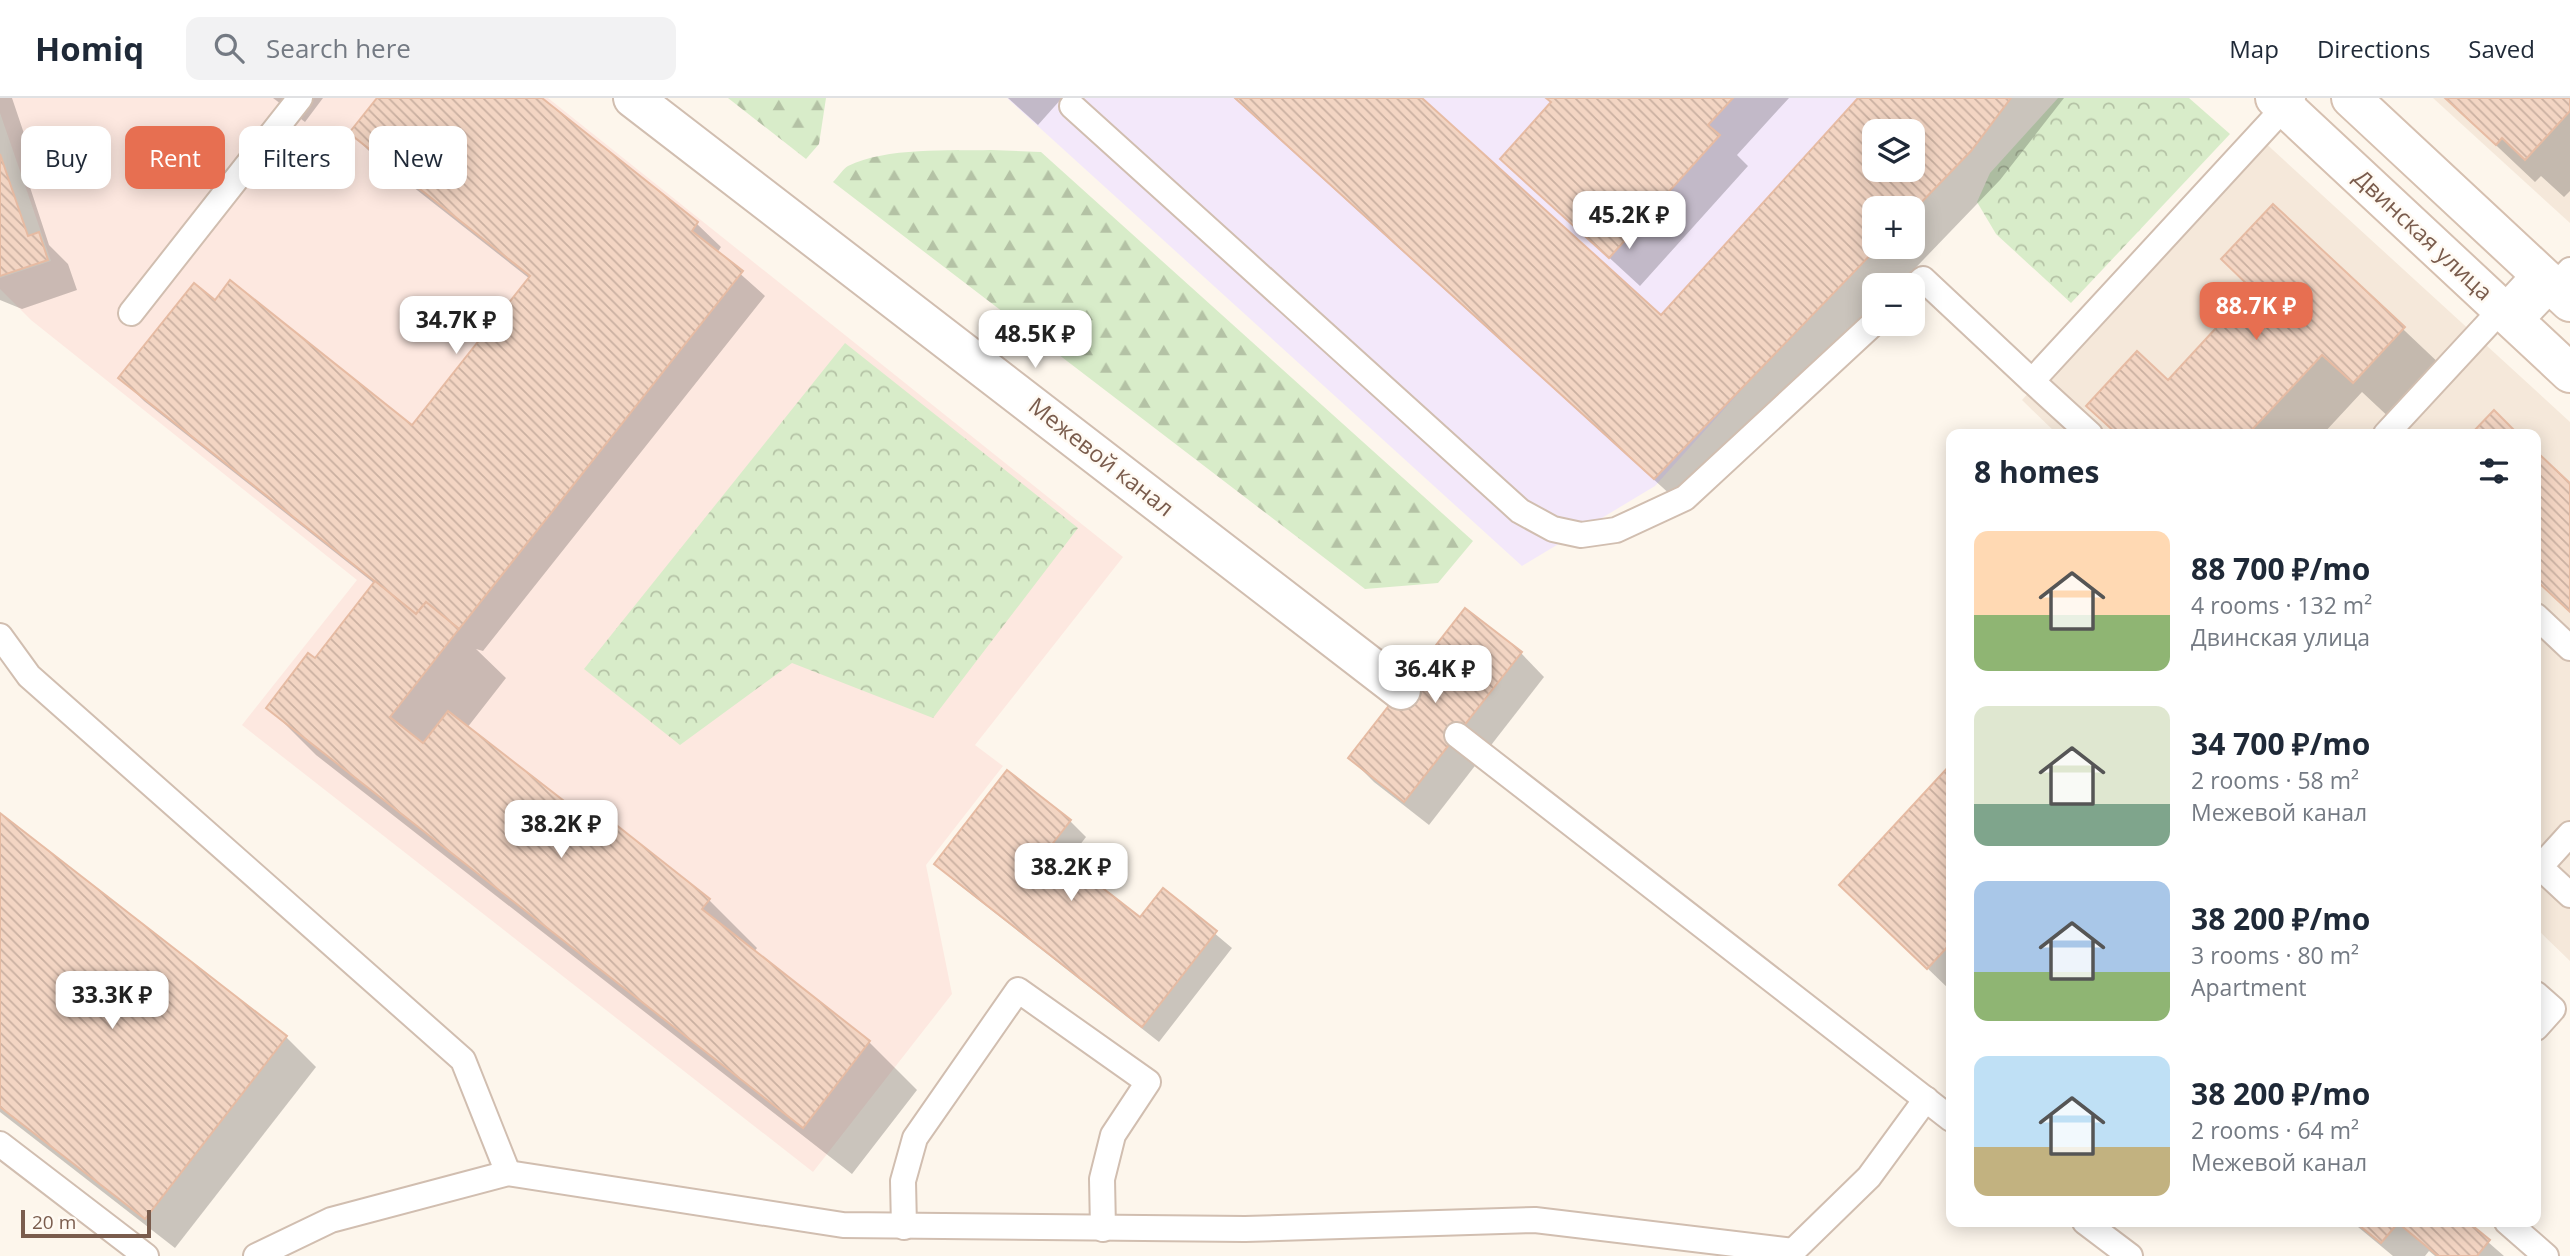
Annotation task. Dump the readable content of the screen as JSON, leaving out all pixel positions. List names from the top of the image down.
{
  "streets": {
    "street": ["Двинская улица", "Межевой канал"]
  },
  "scale_bar": "20 m",
  "page": {
    "header": "Homiq",
    "search": "Search here",
    "nav": ["Map", "Directions", "Saved"],
    "map_buttons": ["+", "−"],
    "chip": [
      "Buy",
      "Rent",
      "Filters",
      "New"
    ],
    "price": [
      "45.2K ₽",
      "88.7K ₽",
      "34.7K ₽",
      "48.5K ₽",
      "36.4K ₽",
      "38.2K ₽",
      "38.2K ₽",
      "33.3K ₽"
    ],
    "heading": "8 homes",
    "list": [
      {
        "name": "88 700 ₽/mo",
        "note": "4 rooms · 132 m² · Двинская улица"
      },
      {
        "name": "34 700 ₽/mo",
        "note": "2 rooms · 58 m² · Межевой канал"
      },
      {
        "name": "38 200 ₽/mo",
        "note": "3 rooms · 80 m² · Apartment"
      },
      {
        "name": "38 200 ₽/mo",
        "note": "2 rooms · 64 m² · Межевой канал"
      }
    ],
    "scale": "20 m"
  }
}
